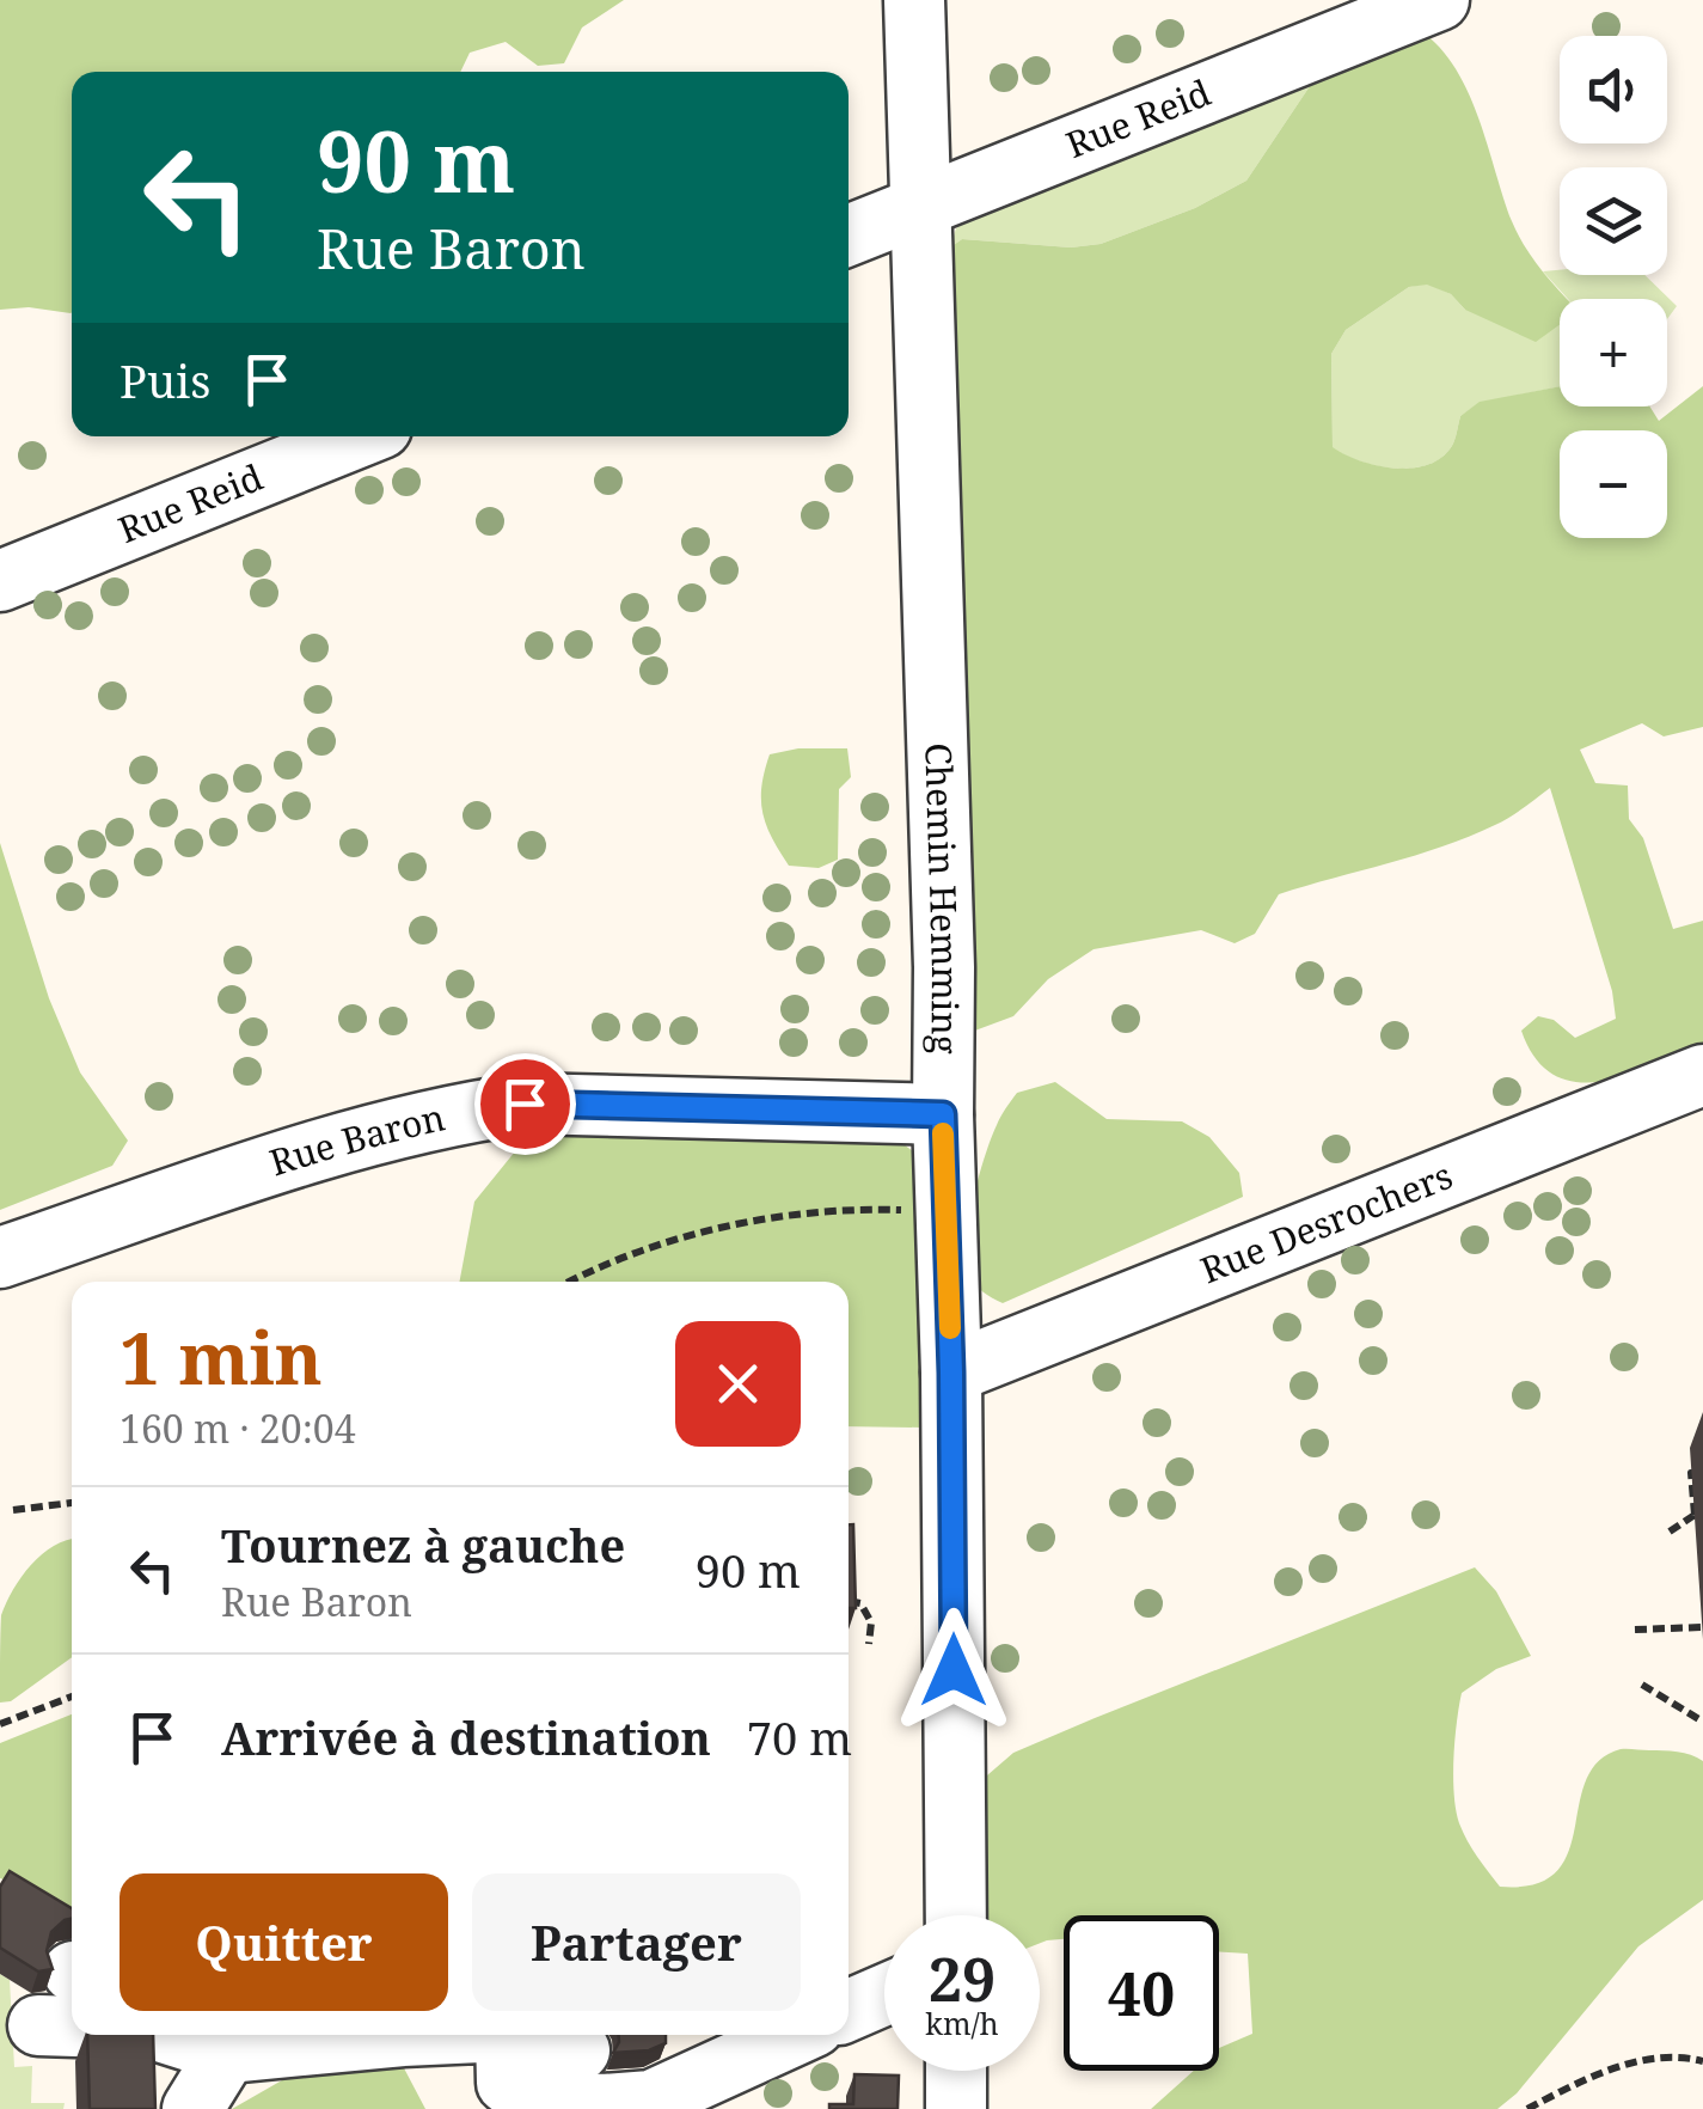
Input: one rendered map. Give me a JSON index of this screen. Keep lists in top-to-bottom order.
{
  "streets": {
    "street": [
      "Rue Reid",
      "Chemin Hemming",
      "Rue Baron",
      "Rue Desrochers"
    ]
  },
  "crossings": [
    ["Rue Reid", "Chemin Hemming"],
    ["Chemin Hemming", "Rue Baron"],
    ["Chemin Hemming", "Rue Desrochers"]
  ],
  "page": {
    "map_buttons": ["+", "−"],
    "turn": ["90 m", "Rue Baron"],
    "then": "Puis",
    "heading": ["1 min", "160 m · 20:04"],
    "list": [
      {
        "name": "Tournez à gauche",
        "note": "Rue Baron",
        "value": "90 m"
      },
      {
        "name": "Arrivée à destination",
        "value": "70 m"
      }
    ],
    "buttons": ["Quitter", "Partager"],
    "speed": "29 km/h",
    "limit": "40"
  }
}
